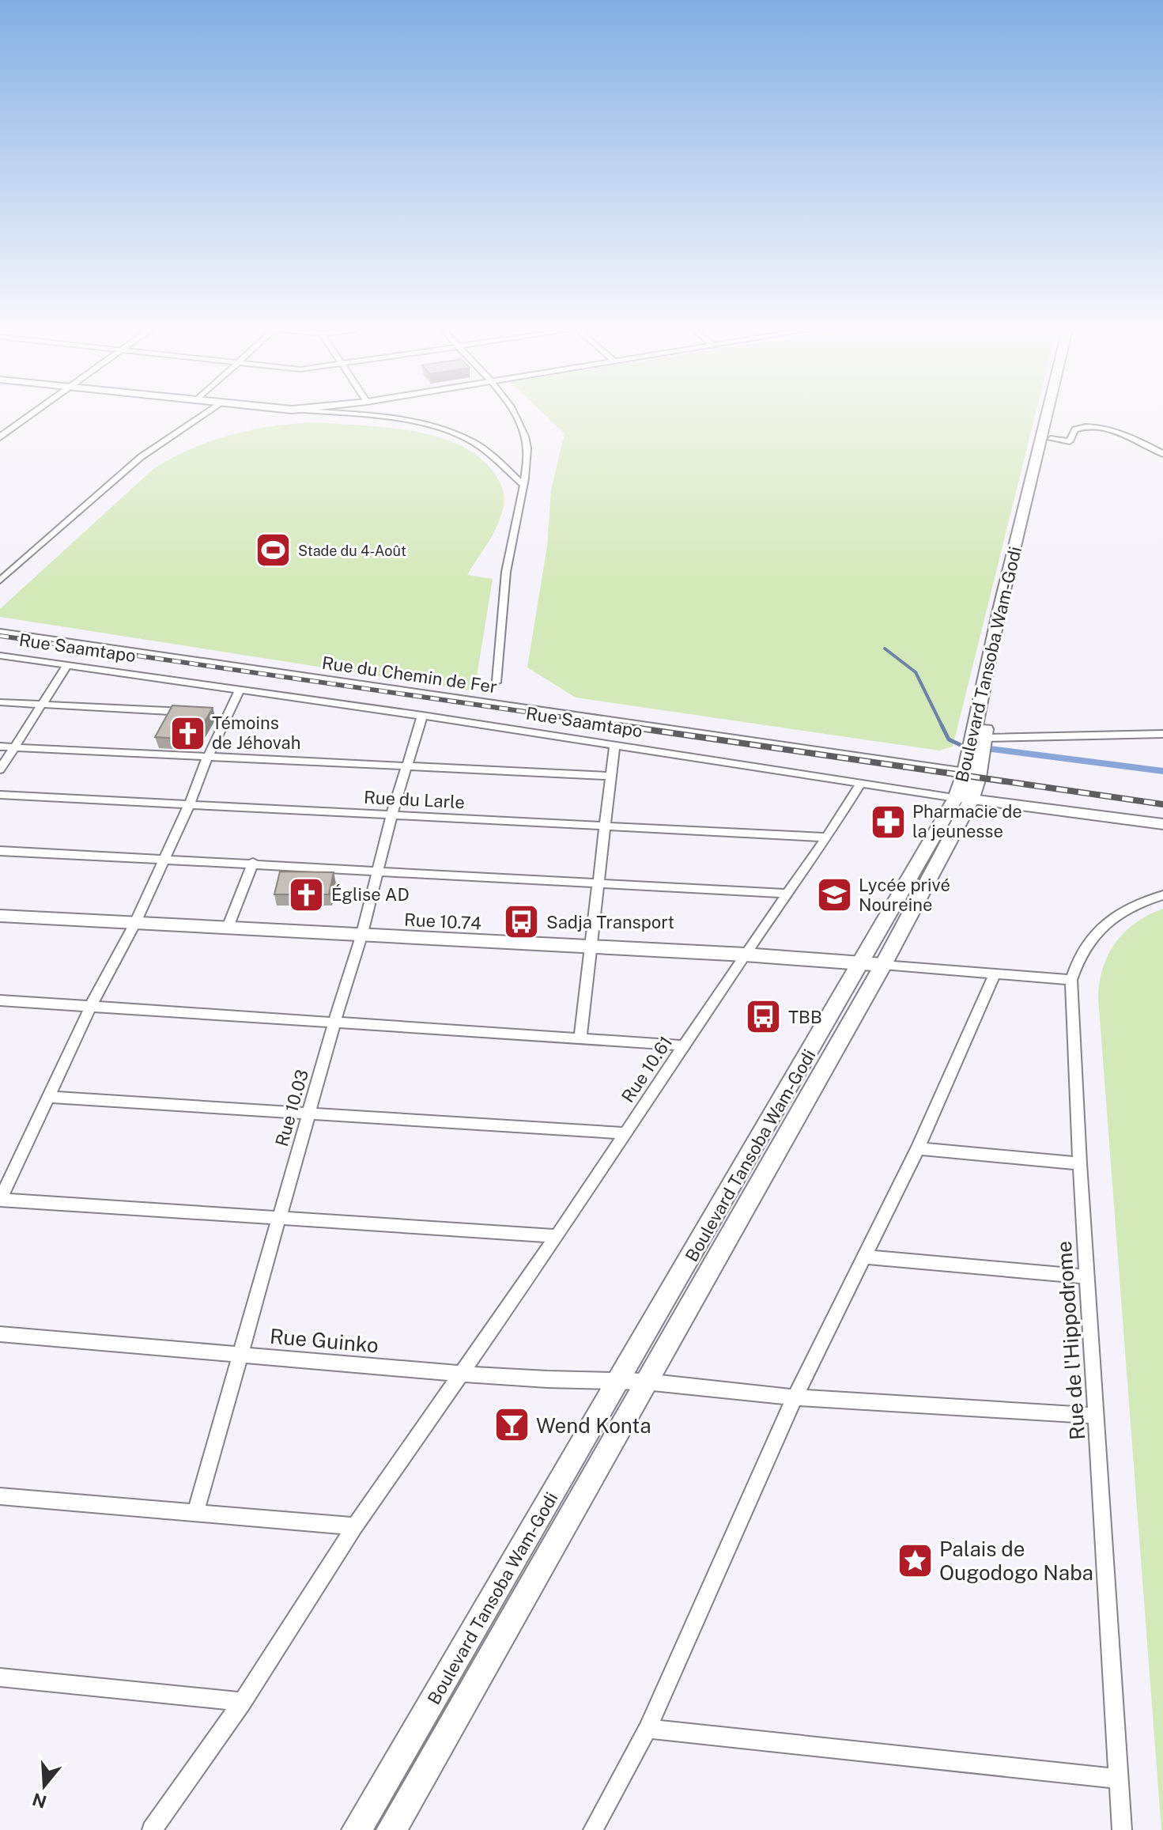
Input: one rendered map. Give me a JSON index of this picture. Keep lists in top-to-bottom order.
{
  "streets": {
    "main road": ["Rue Saamtapo", "Boulevard Tansoba Wam-Godi", "Rue 10.74"],
    "street": [
      "Rue du Chemin de Fer",
      "Rue du Larle",
      "Rue 10.61",
      "Rue 10.03",
      "Rue Guinko",
      "Rue de l'Hippodrome"
    ]
  },
  "crossings": [
    ["Rue Saamtapo", "Boulevard Tansoba Wam-Godi"],
    ["Rue Saamtapo", "Rue 10.61"],
    ["Rue Saamtapo", "Rue 10.03"],
    ["Boulevard Tansoba Wam-Godi", "Rue du Chemin de Fer"],
    ["Boulevard Tansoba Wam-Godi", "Rue 10.74"],
    ["Boulevard Tansoba Wam-Godi", "Rue Guinko"],
    ["Rue du Larle", "Rue 10.61"],
    ["Rue du Larle", "Rue 10.03"],
    ["Rue 10.74", "Rue 10.61"],
    ["Rue 10.74", "Rue 10.03"],
    ["Rue 10.61", "Rue Guinko"],
    ["Rue 10.03", "Rue Guinko"],
    ["Rue Guinko", "Rue de l'Hippodrome"]
  ],
  "places": {
    "sports": ["Stade du 4-Août"],
    "church": ["Témoins de Jéhovah", "Église AD"],
    "pharmacy": ["Pharmacie de la jeunesse"],
    "school or university": ["Lycée privé Noureine"],
    "bus stop": ["Sadja Transport", "TBB"],
    "bar": ["Wend Konta"],
    "place": ["Palais de Ougodogo Naba"]
  },
  "north": "bottom"
}
